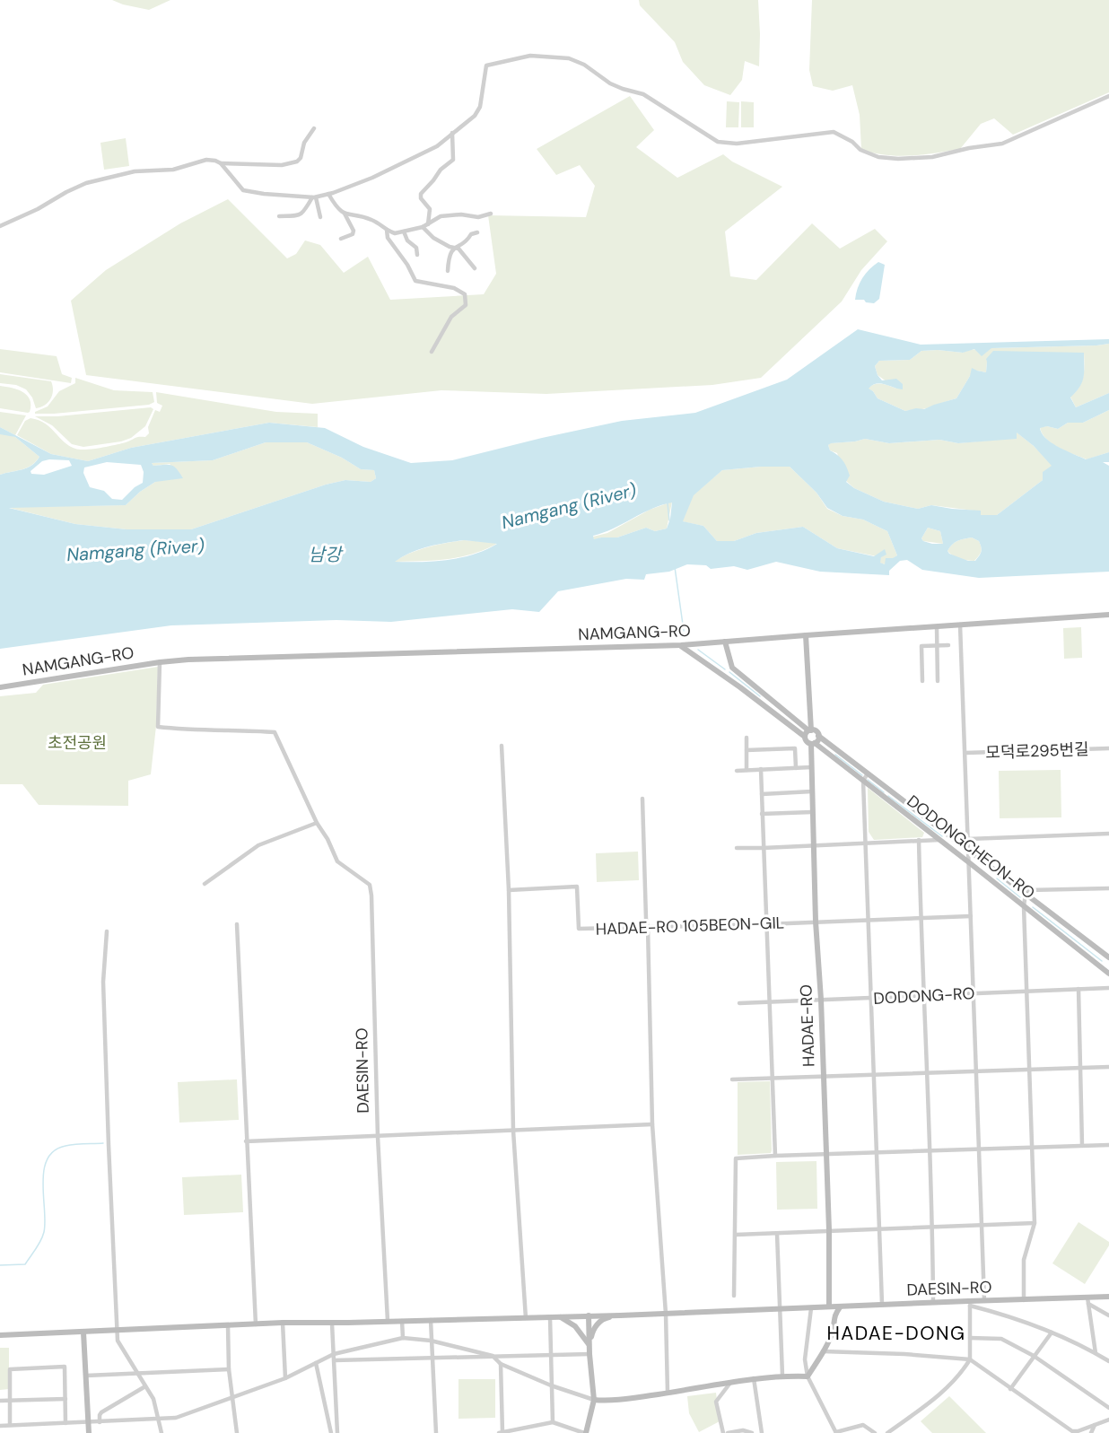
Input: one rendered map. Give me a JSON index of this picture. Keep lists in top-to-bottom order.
{
  "streets": {
    "street": [
      "NAMGANG-RO",
      "모덕로295번길",
      "DODONGCHEON-RO",
      "HADAE-RO 105BEON-GIL",
      "DODONG-RO",
      "HADAE-RO",
      "DAESIN-RO"
    ]
  },
  "crossings": [
    ["DODONGCHEON-RO", "HADAE-RO"],
    ["HADAE-RO 105BEON-GIL", "HADAE-RO"],
    ["DODONG-RO", "HADAE-RO"],
    ["HADAE-RO", "DAESIN-RO"]
  ],
  "districts": ["HADAE-DONG"],
  "water": ["Namgang (River)", "남강"],
  "parks": ["초전공원"]
}
